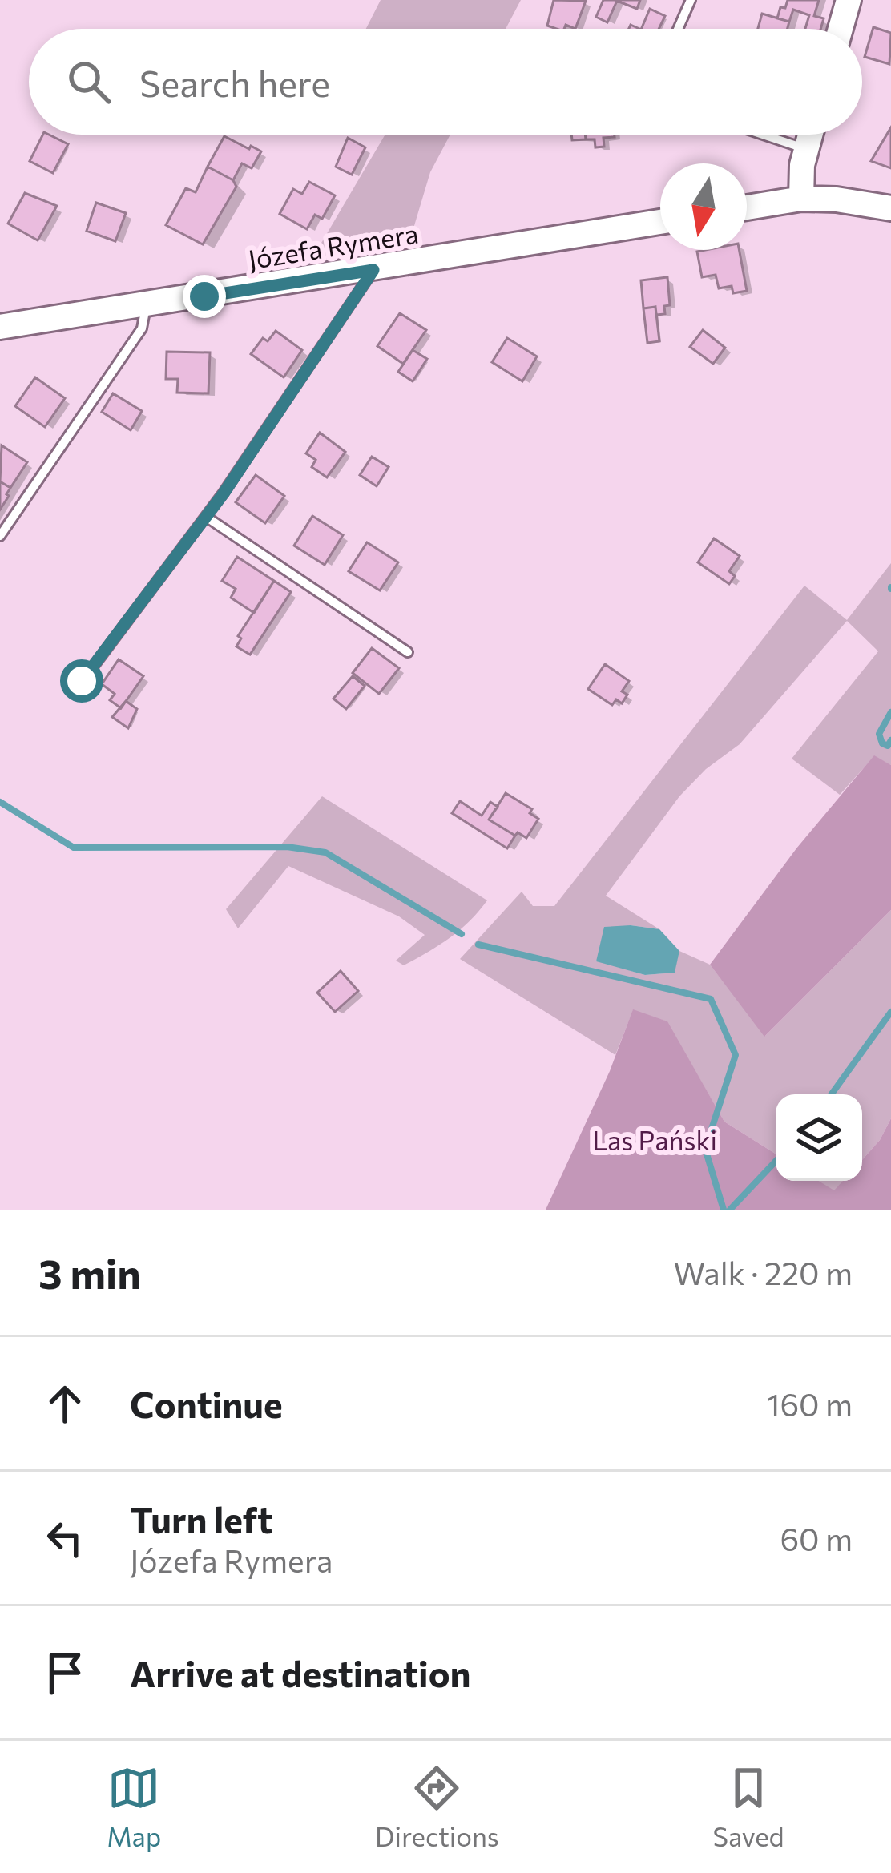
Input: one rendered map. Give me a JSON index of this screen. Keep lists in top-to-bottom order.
{
  "streets": {
    "street": ["Józefa Rymera"]
  },
  "parks": ["Las Pański"],
  "north": "bottom",
  "page": {
    "search": "Search here",
    "heading": ["3 min", "Walk · 220 m"],
    "list": [
      ["Continue", "160 m"],
      ["Turn left", "Józefa Rymera", "60 m"],
      "Arrive at destination"
    ],
    "nav": ["Map", "Directions", "Saved"]
  }
}
